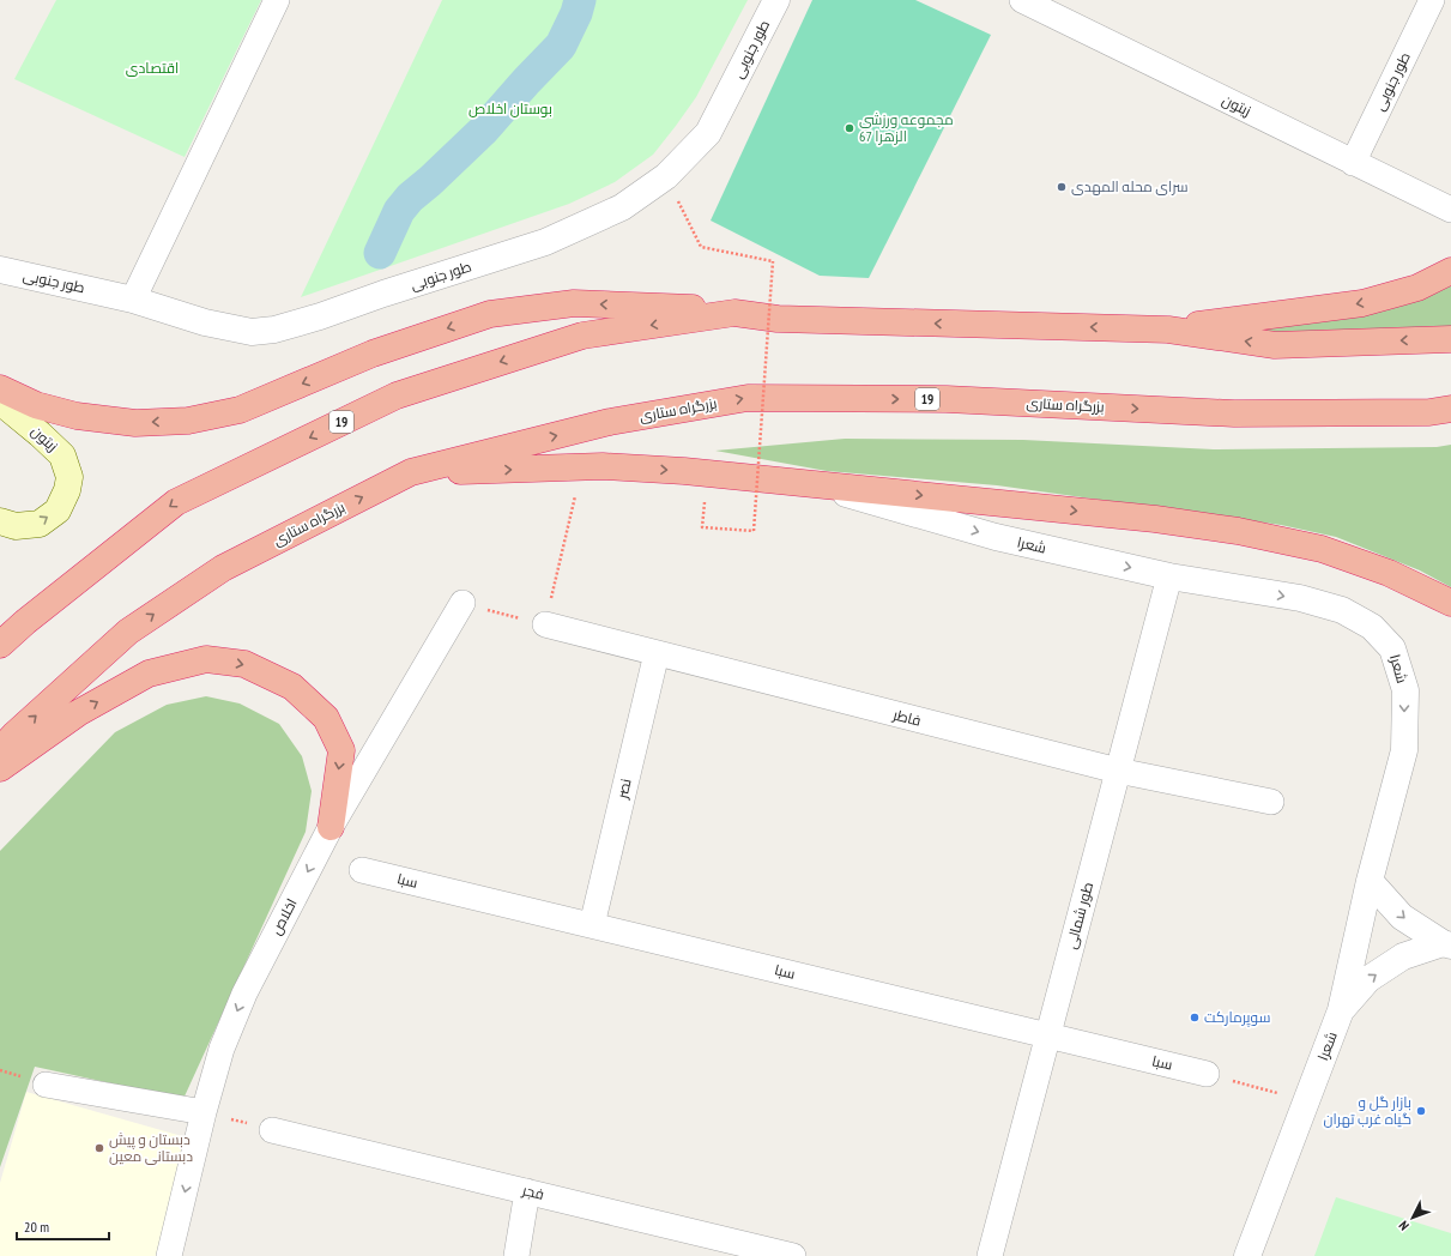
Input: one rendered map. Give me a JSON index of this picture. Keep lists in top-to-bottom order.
{
  "streets": {
    "highway": ["19", "بزرگراه ستاری"],
    "main road": ["زیتون"],
    "street": [
      "طور جنوبی",
      "شعرا",
      "فاطر",
      "نصر",
      "سبا",
      "طور شمالی",
      "اخلاص",
      "فجر"
    ]
  },
  "crossings": [
    ["طور جنوبی", "زیتون"],
    ["شعرا", "طور شمالی"],
    ["فاطر", "نصر"],
    ["فاطر", "طور شمالی"],
    ["نصر", "سبا"],
    ["سبا", "طور شمالی"]
  ],
  "one_way": ["شعرا", "اخلاص"],
  "parks": ["اقتصادی", "بوستان اخلاص"],
  "places": [
    "مجموعه ورزشي الزهرا 67",
    "سرای محله المهدی",
    "سوپرمارکت",
    "بازار گل و گیاه غرب تهران",
    "دبستان و پیش دبستانی معین"
  ],
  "scale_bar": "20 m",
  "north": "bottom left"
}
